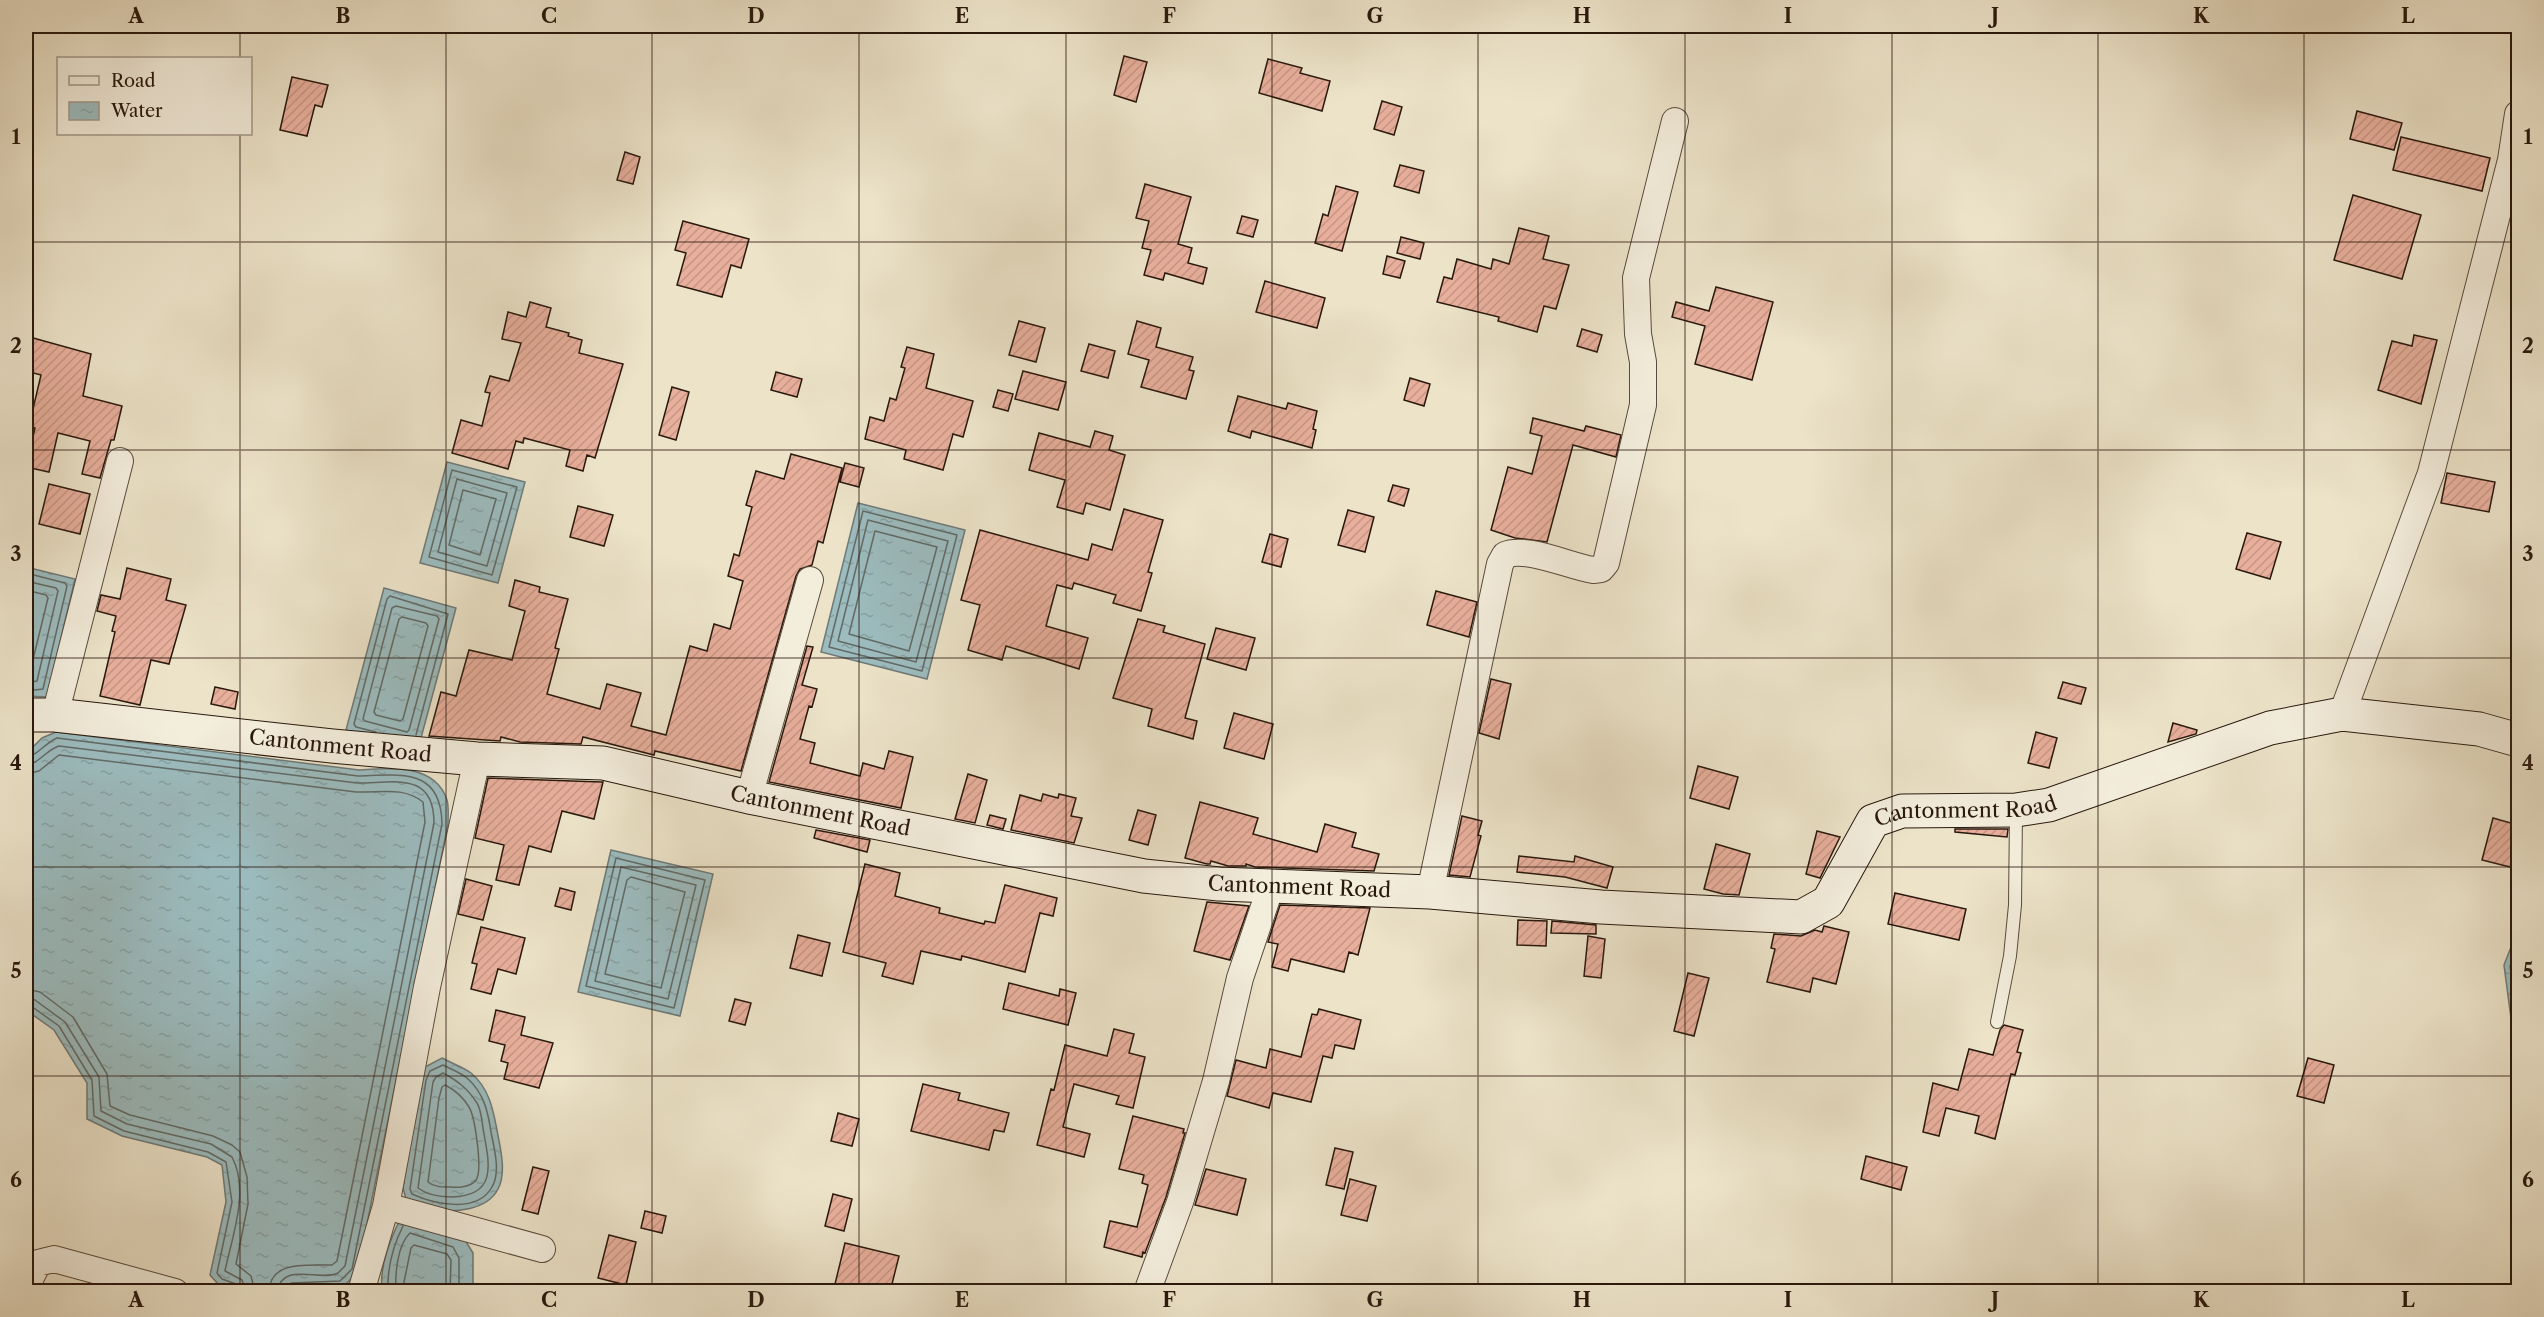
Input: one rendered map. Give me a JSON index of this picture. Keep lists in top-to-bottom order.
{
  "streets": {
    "main road": ["Cantonment Road"]
  },
  "legend": ["Road", "Water"],
  "grid": {
    "columns": [
      "A",
      "B",
      "C",
      "D",
      "E",
      "F",
      "G",
      "H",
      "I",
      "J",
      "K",
      "L"
    ],
    "rows": [
      "1",
      "2",
      "3",
      "4",
      "5",
      "6"
    ]
  }
}
